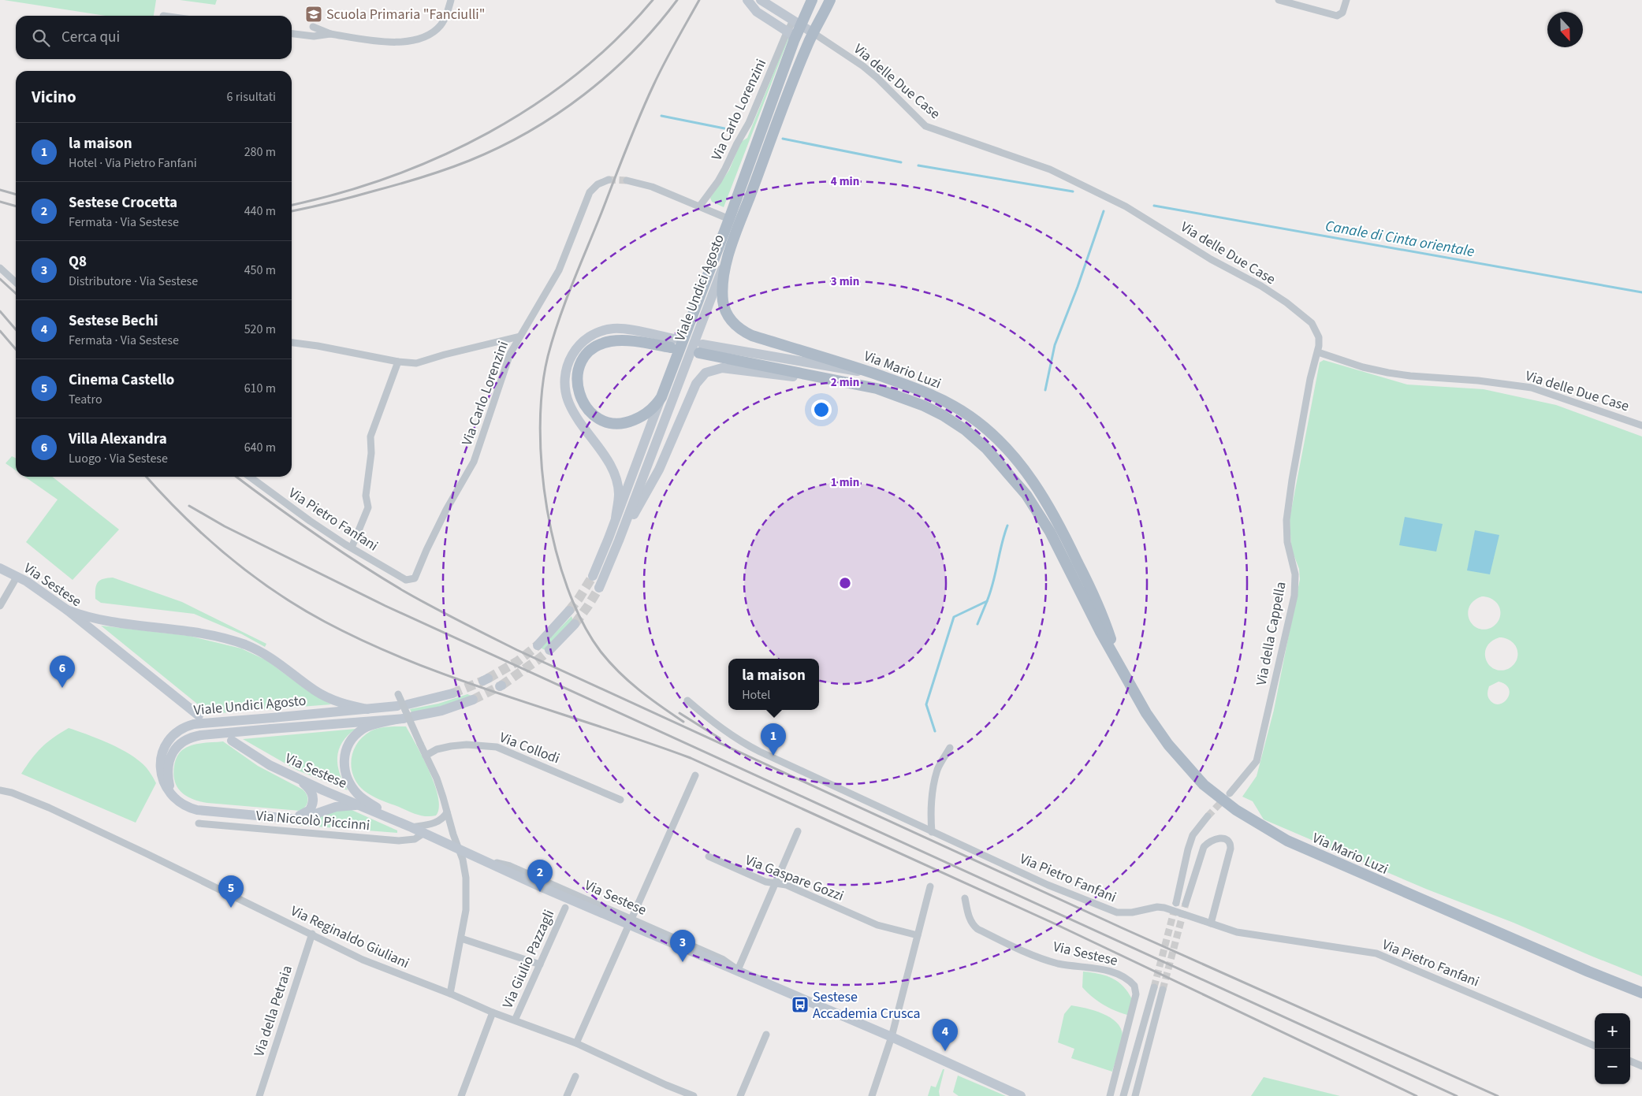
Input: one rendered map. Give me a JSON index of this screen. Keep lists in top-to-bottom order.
{
  "streets": {
    "main road": ["Viale Undici Agosto", "Via Mario Luzi", "Via Sestese"],
    "street": [
      "Via delle Due Case",
      "Via Carlo Lorenzini",
      "Via Pietro Fanfani",
      "Via della Cappella",
      "Via Collodi",
      "Via Niccolò Piccinni",
      "Via Gaspare Gozzi",
      "Via Reginaldo Giuliani",
      "Via Giulio Pazzagli",
      "Via della Petraia"
    ]
  },
  "crossings": [
    ["Via delle Due Case", "Viale Undici Agosto"],
    ["Via delle Due Case", "Via della Cappella"],
    ["Via Carlo Lorenzini", "Viale Undici Agosto"],
    ["Via Carlo Lorenzini", "Via Pietro Fanfani"],
    ["Viale Undici Agosto", "Via Mario Luzi"],
    ["Viale Undici Agosto", "Via Sestese"],
    ["Via Sestese", "Via Niccolò Piccinni"],
    ["Via Reginaldo Giuliani", "Via Giulio Pazzagli"],
    ["Via Reginaldo Giuliani", "Via della Petraia"]
  ],
  "water": ["Canale di Cinta orientale"],
  "places": {
    "school or university": ["Scuola Primaria \"Fanciulli\""],
    "bus stop": ["Sestese Accademia Crusca"]
  },
  "north": "bottom",
  "page": {
    "search": "Cerca qui",
    "heading": ["Vicino", "6 risultati"],
    "list": [
      {
        "mark": "1",
        "name": "la maison",
        "note": "Hotel · Via Pietro Fanfani",
        "value": "280 m"
      },
      {
        "mark": "2",
        "name": "Sestese Crocetta",
        "note": "Fermata · Via Sestese",
        "value": "440 m"
      },
      {
        "mark": "3",
        "name": "Q8",
        "note": "Distributore · Via Sestese",
        "value": "450 m"
      },
      {
        "mark": "4",
        "name": "Sestese Bechi",
        "note": "Fermata · Via Sestese",
        "value": "520 m"
      },
      {
        "mark": "5",
        "name": "Cinema Castello",
        "note": "Teatro",
        "value": "610 m"
      },
      {
        "mark": "6",
        "name": "Villa Alexandra",
        "note": "Luogo · Via Sestese",
        "value": "640 m"
      }
    ],
    "pins": [
      "6",
      "1",
      "2",
      "5",
      "3",
      "4"
    ],
    "popup": ["la maison", "Hotel"],
    "map_buttons": ["+", "−"]
  },
  "rings": [
    "4 min",
    "3 min",
    "2 min",
    "1 min"
  ]
}
